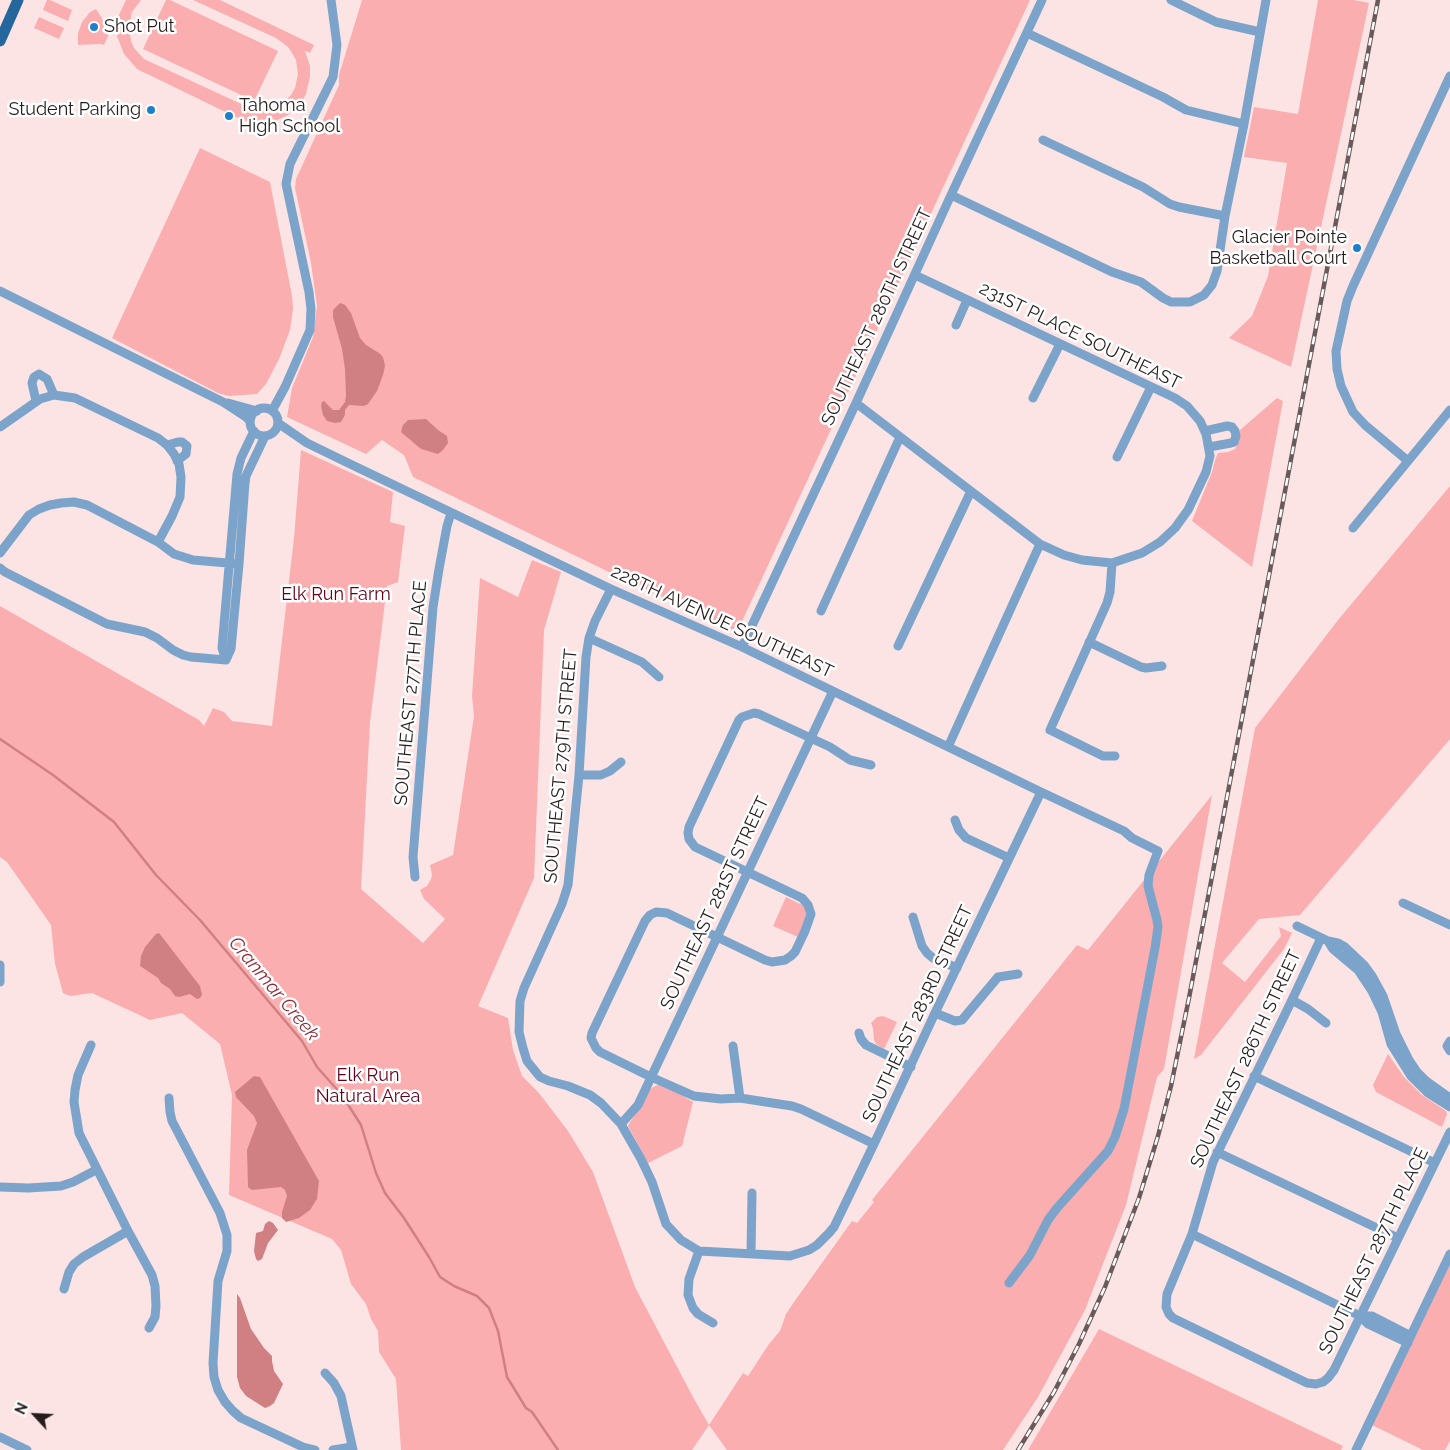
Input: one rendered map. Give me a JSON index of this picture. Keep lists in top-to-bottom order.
{
  "streets": {
    "street": [
      "SOUTHEAST 280TH STREET",
      "231ST PLACE SOUTHEAST",
      "228TH AVENUE SOUTHEAST",
      "SOUTHEAST 277TH PLACE",
      "SOUTHEAST 279TH STREET",
      "SOUTHEAST 281ST STREET",
      "SOUTHEAST 283RD STREET",
      "SOUTHEAST 286TH STREET",
      "SOUTHEAST 287TH PLACE"
    ]
  },
  "crossings": [
    ["SOUTHEAST 280TH STREET", "231ST PLACE SOUTHEAST"],
    ["SOUTHEAST 280TH STREET", "228TH AVENUE SOUTHEAST"],
    ["228TH AVENUE SOUTHEAST", "SOUTHEAST 277TH PLACE"],
    ["228TH AVENUE SOUTHEAST", "SOUTHEAST 279TH STREET"],
    ["228TH AVENUE SOUTHEAST", "SOUTHEAST 281ST STREET"],
    ["228TH AVENUE SOUTHEAST", "SOUTHEAST 283RD STREET"],
    ["SOUTHEAST 279TH STREET", "SOUTHEAST 281ST STREET"],
    ["SOUTHEAST 286TH STREET", "SOUTHEAST 287TH PLACE"]
  ],
  "water": ["Cranmar Creek"],
  "parks": ["Elk Run Farm", "Elk Run Natural Area"],
  "places": [
    "Shot Put",
    "Student Parking",
    "Tahoma High School",
    "Glacier Pointe Basketball Court"
  ],
  "north": "top left"
}
